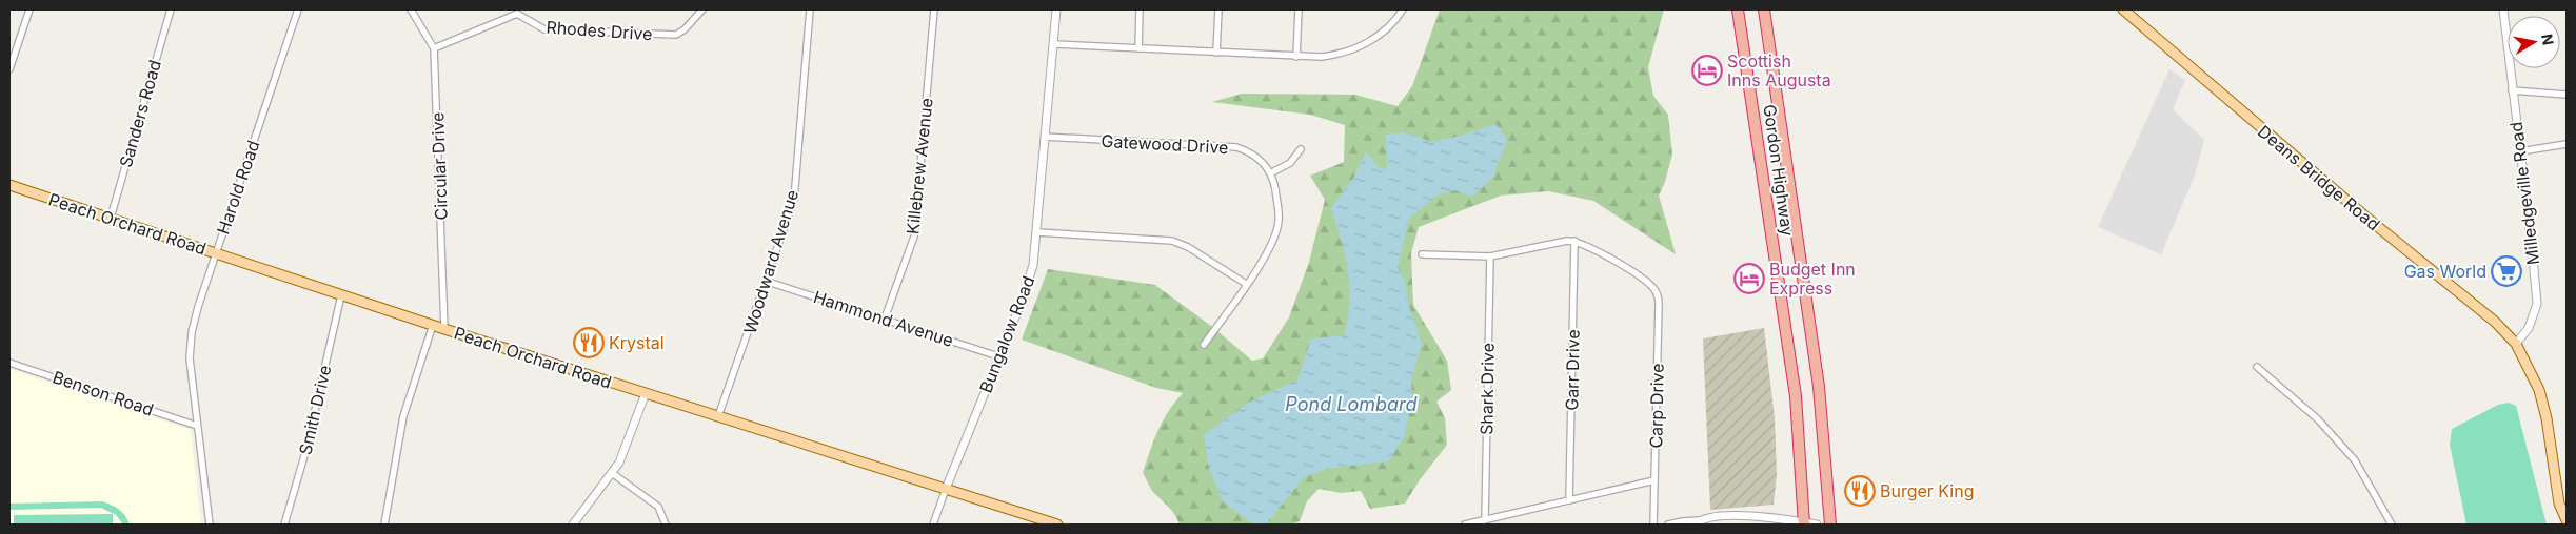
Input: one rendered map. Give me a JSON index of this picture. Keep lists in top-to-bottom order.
{
  "streets": {
    "highway": ["Gordon Highway"],
    "main road": ["Deans Bridge Road", "Peach Orchard Road"],
    "street": [
      "Rhodes Drive",
      "Sanders Road",
      "Gatewood Drive",
      "Circular Drive",
      "Killebrew Avenue",
      "Harold Road",
      "Milledgeville Road",
      "Woodward Avenue",
      "Hammond Avenue",
      "Bungalow Road",
      "Garr Drive",
      "Shark Drive",
      "Benson Road",
      "Carp Drive",
      "Smith Drive"
    ]
  },
  "crossings": [
    ["Rhodes Drive", "Circular Drive"],
    ["Sanders Road", "Peach Orchard Road"],
    ["Gatewood Drive", "Bungalow Road"],
    ["Circular Drive", "Peach Orchard Road"],
    ["Killebrew Avenue", "Hammond Avenue"],
    ["Deans Bridge Road", "Milledgeville Road"],
    ["Harold Road", "Peach Orchard Road"],
    ["Harold Road", "Benson Road"],
    ["Peach Orchard Road", "Woodward Avenue"],
    ["Peach Orchard Road", "Bungalow Road"],
    ["Peach Orchard Road", "Smith Drive"],
    ["Woodward Avenue", "Hammond Avenue"],
    ["Hammond Avenue", "Bungalow Road"],
    ["Garr Drive", "Carp Drive"]
  ],
  "water": ["Pond Lombard"],
  "places": {
    "hotel": ["Scottish Inns Augusta", "Budget Inn Express"],
    "supermarket": ["Gas World"],
    "restaurant": ["Krystal", "Burger King"]
  },
  "north": "right"
}
